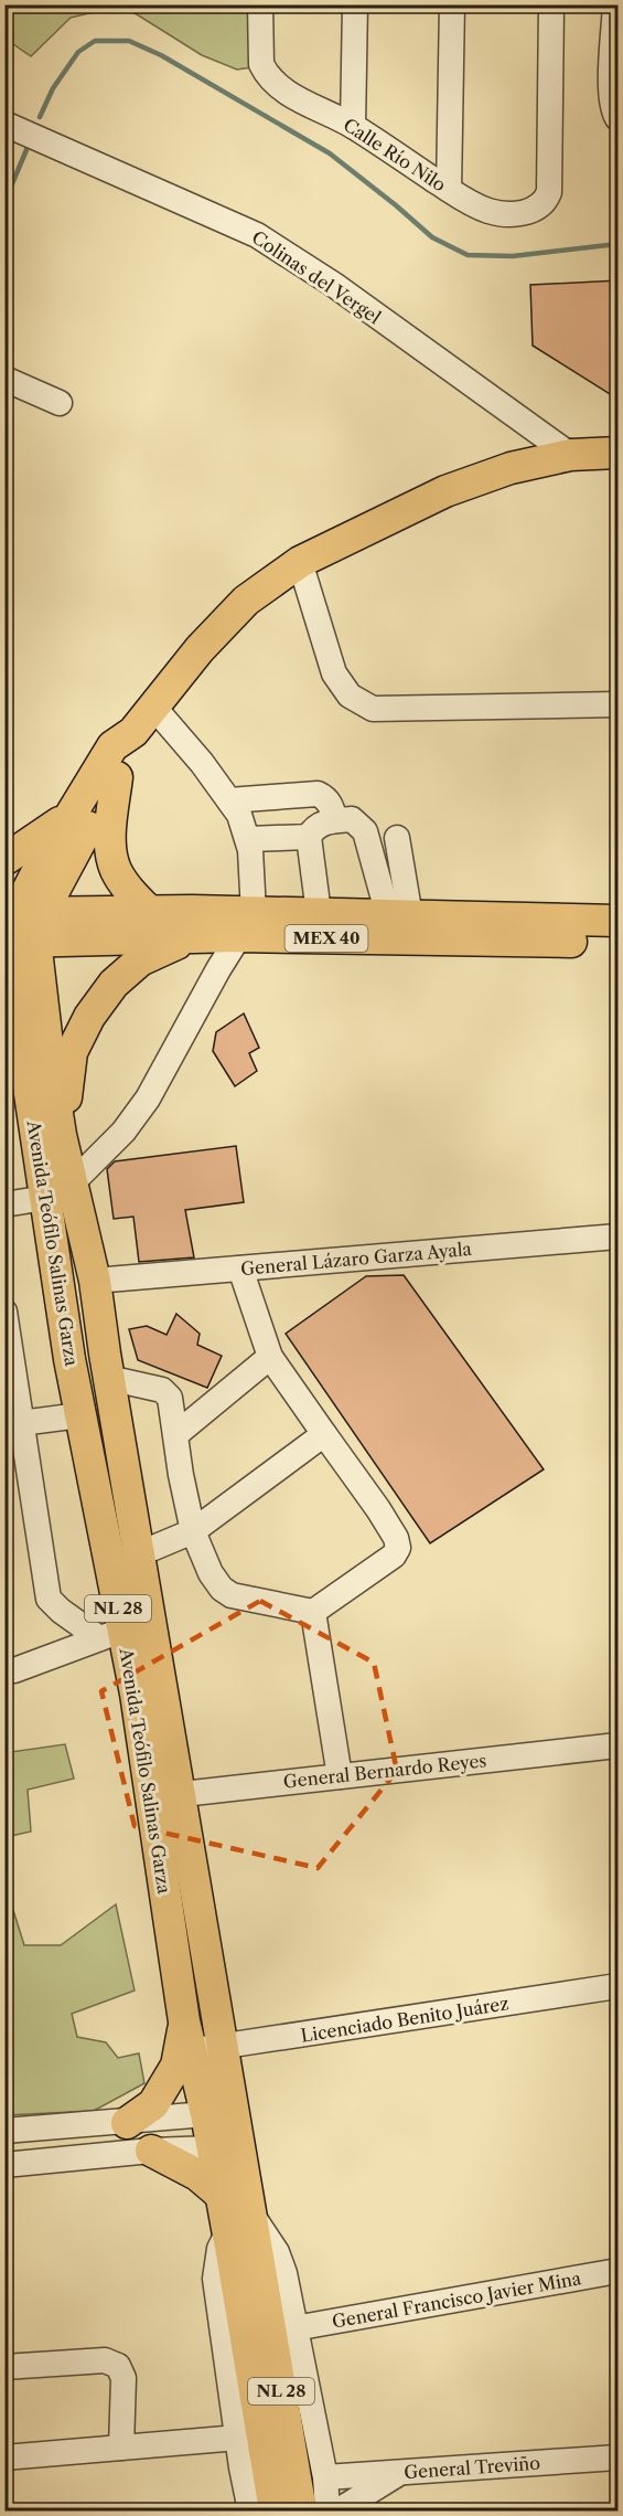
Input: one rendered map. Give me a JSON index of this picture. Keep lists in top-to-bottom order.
{
  "streets": {
    "main road": ["MEX 40", "Avenida Teófilo Salinas Garza", "NL 28"],
    "street": [
      "Calle Río Nilo",
      "Colinas del Vergel",
      "General Lázaro Garza Ayala",
      "General Bernardo Reyes",
      "Licenciado Benito Juárez",
      "General Francisco Javier Mina",
      "General Treviño"
    ]
  },
  "crossings": [
    ["MEX 40", "Avenida Teófilo Salinas Garza"],
    ["Avenida Teófilo Salinas Garza", "General Lázaro Garza Ayala"],
    ["Avenida Teófilo Salinas Garza", "General Bernardo Reyes"],
    ["Avenida Teófilo Salinas Garza", "Licenciado Benito Juárez"]
  ]
}
